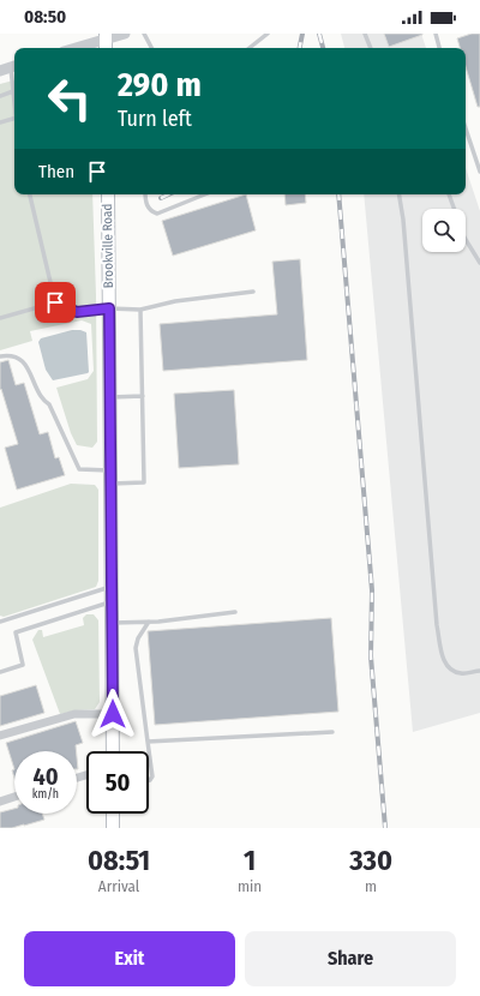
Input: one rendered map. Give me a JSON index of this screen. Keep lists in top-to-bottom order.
{
  "streets": {
    "main road": ["Brookville Road"]
  },
  "page": {
    "status": "08:50",
    "turn": ["290 m", "Turn left"],
    "then": "Then",
    "speed": "40 km/h",
    "limit": "50",
    "eta": [
      "08:51",
      "Arrival",
      "1",
      "min",
      "330",
      "m"
    ],
    "buttons": ["Exit", "Share"]
  }
}
